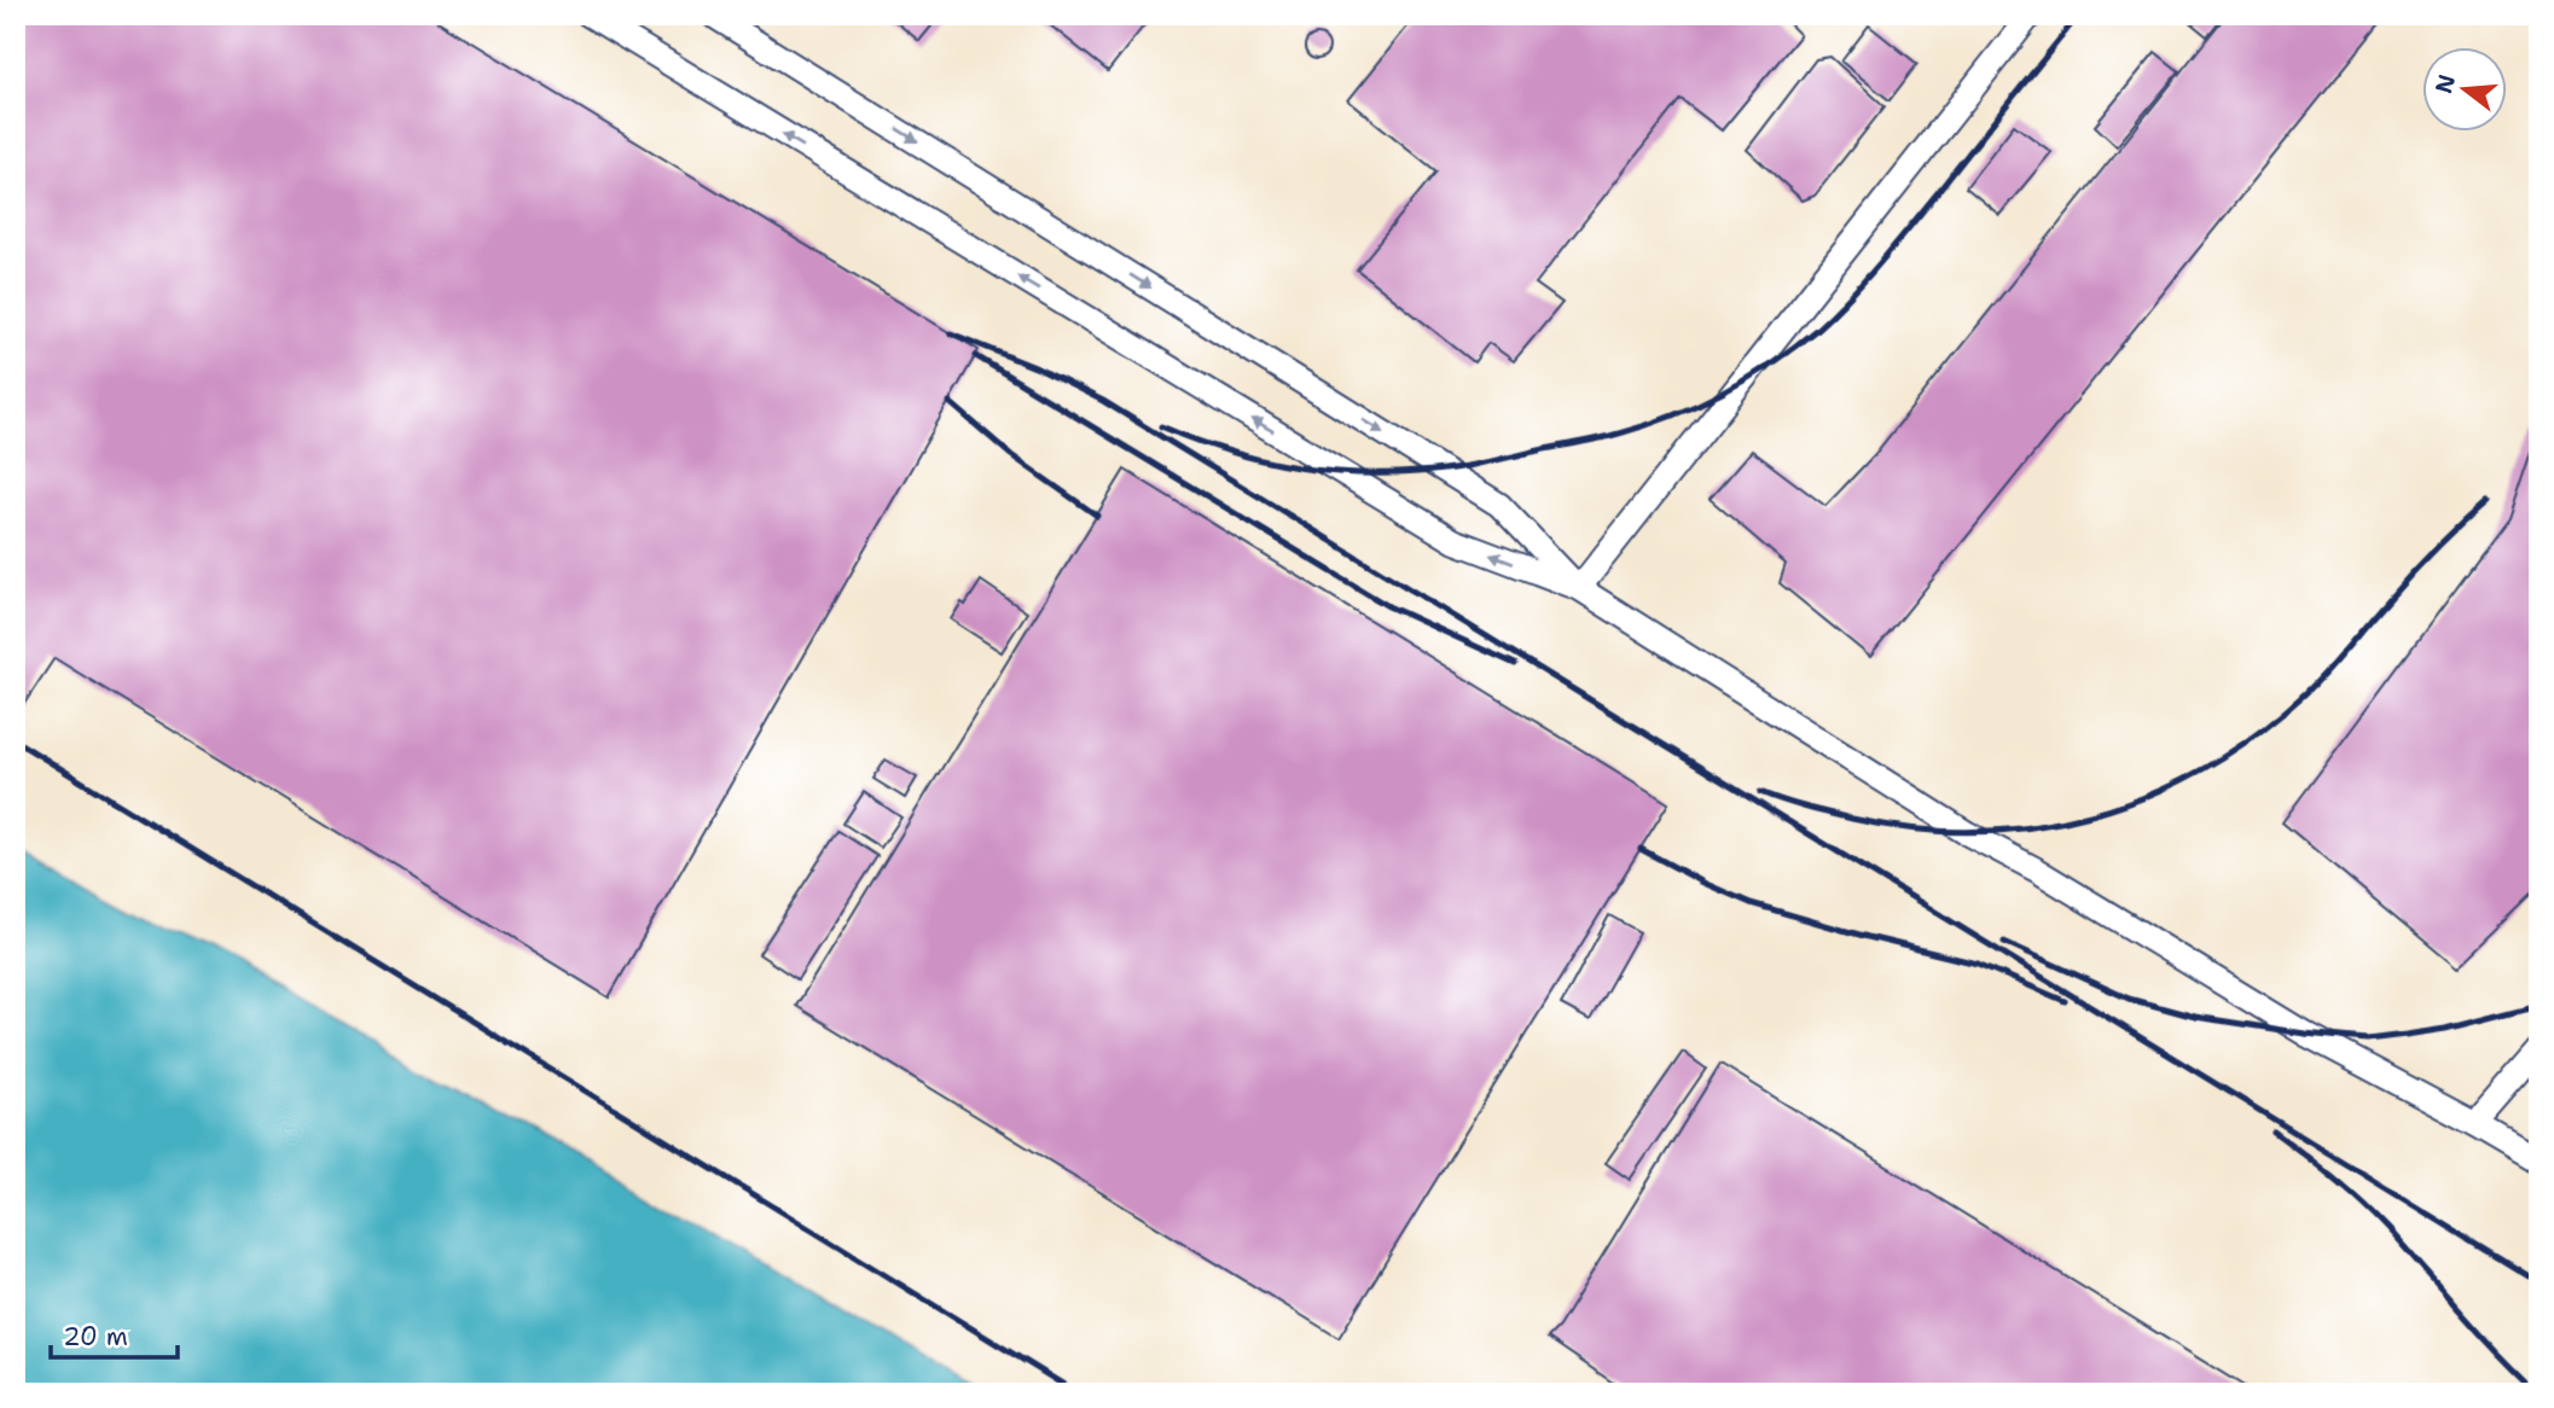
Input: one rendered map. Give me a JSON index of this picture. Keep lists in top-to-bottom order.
{
  "scale_bar": "20 m",
  "north": "left"
}
